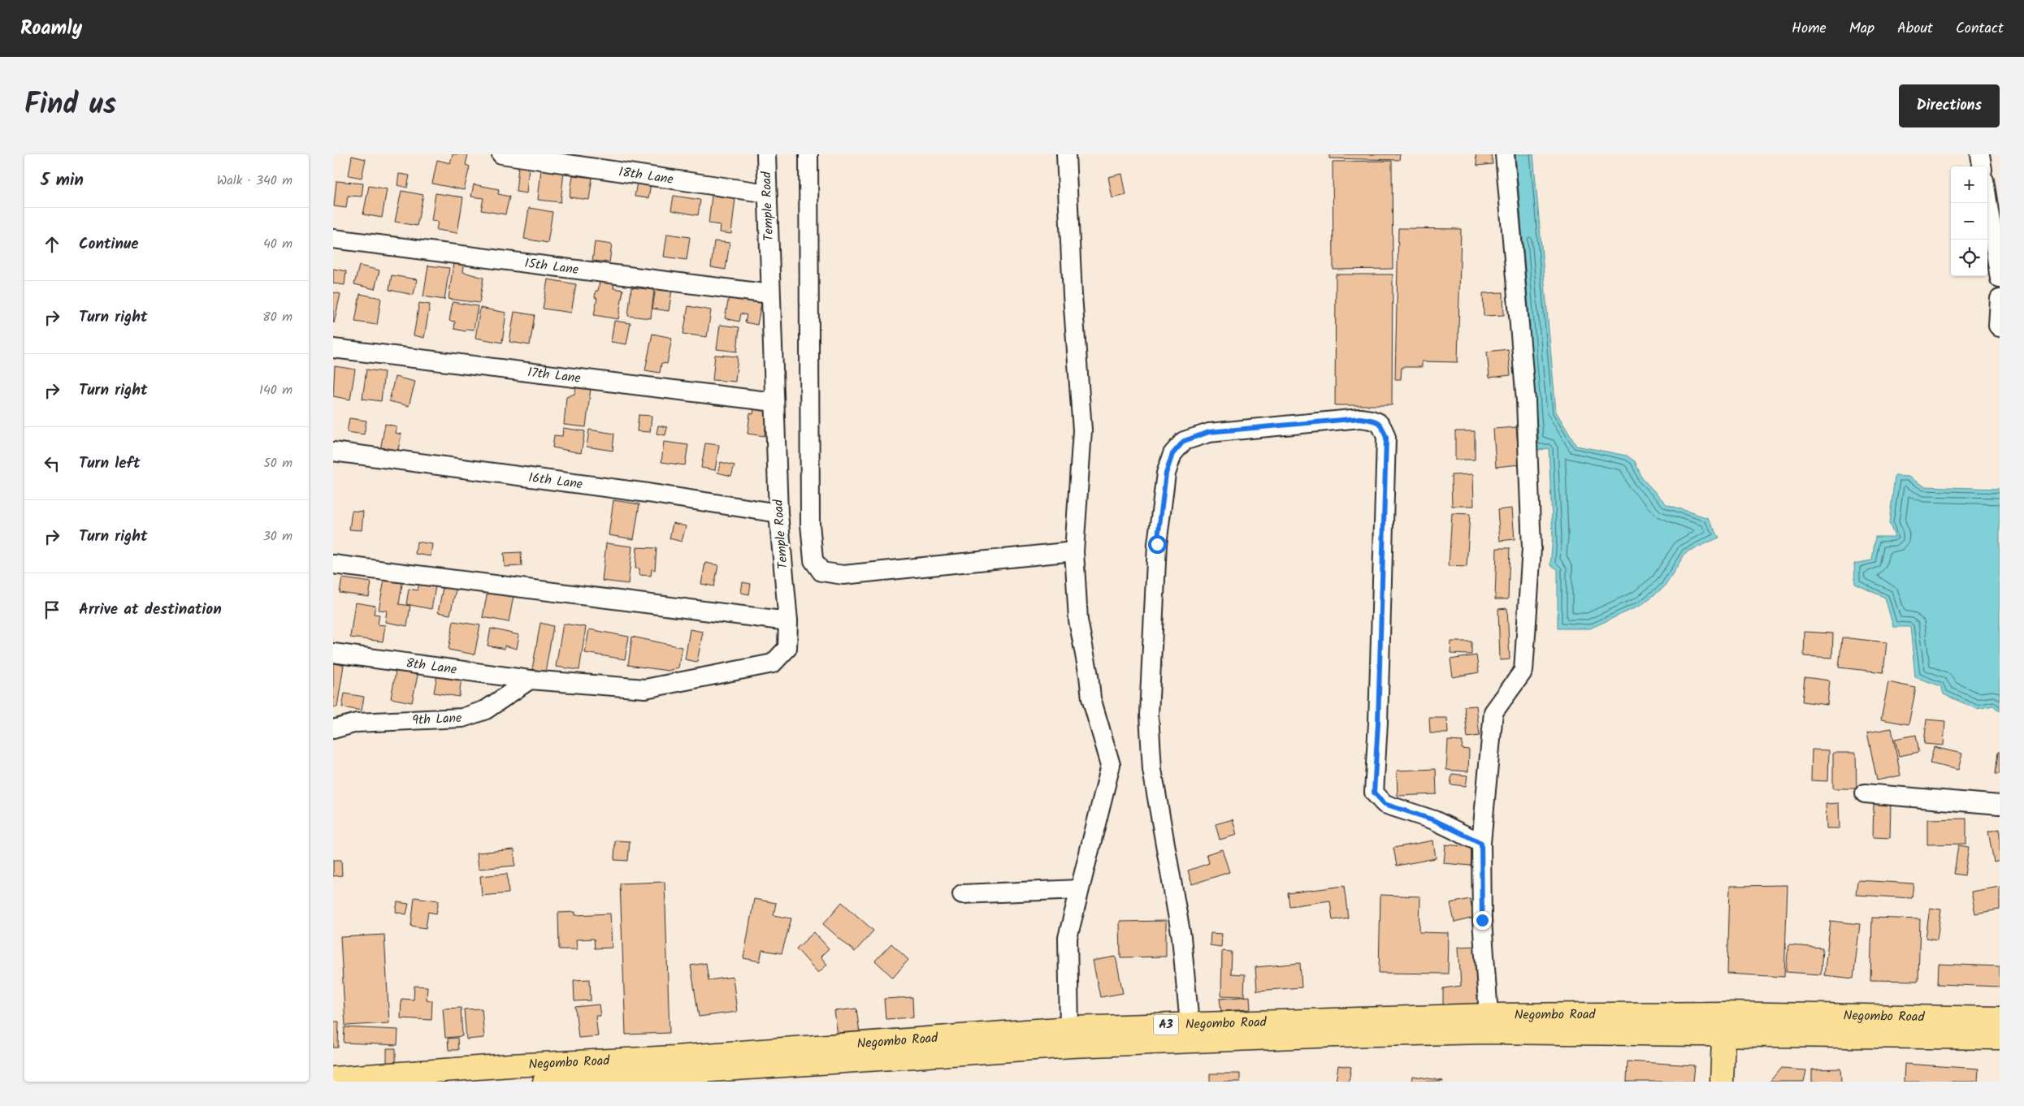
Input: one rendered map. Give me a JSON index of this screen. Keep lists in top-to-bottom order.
{
  "streets": {
    "main road": ["Negombo Road", "A3"],
    "street": [
      "18th Lane",
      "Temple Road",
      "15th Lane",
      "17th Lane",
      "16th Lane",
      "8th Lane",
      "9th Lane"
    ]
  },
  "crossings": [
    ["18th Lane", "Temple Road"],
    ["Temple Road", "15th Lane"],
    ["Temple Road", "17th Lane"],
    ["Temple Road", "16th Lane"],
    ["Temple Road", "8th Lane"],
    ["Temple Road", "9th Lane"],
    ["8th Lane", "9th Lane"]
  ],
  "page": {
    "header": "Roamly",
    "nav": [
      "Home",
      "Map",
      "About",
      "Contact"
    ],
    "title": "Find us",
    "buttons": "Directions",
    "heading": ["5 min", "Walk · 340 m"],
    "map_buttons": ["+", "−"],
    "list": [
      ["Continue", "40 m"],
      ["Turn right", "80 m"],
      ["Turn right", "140 m"],
      ["Turn left", "50 m"],
      ["Turn right", "30 m"],
      "Arrive at destination"
    ]
  }
}
